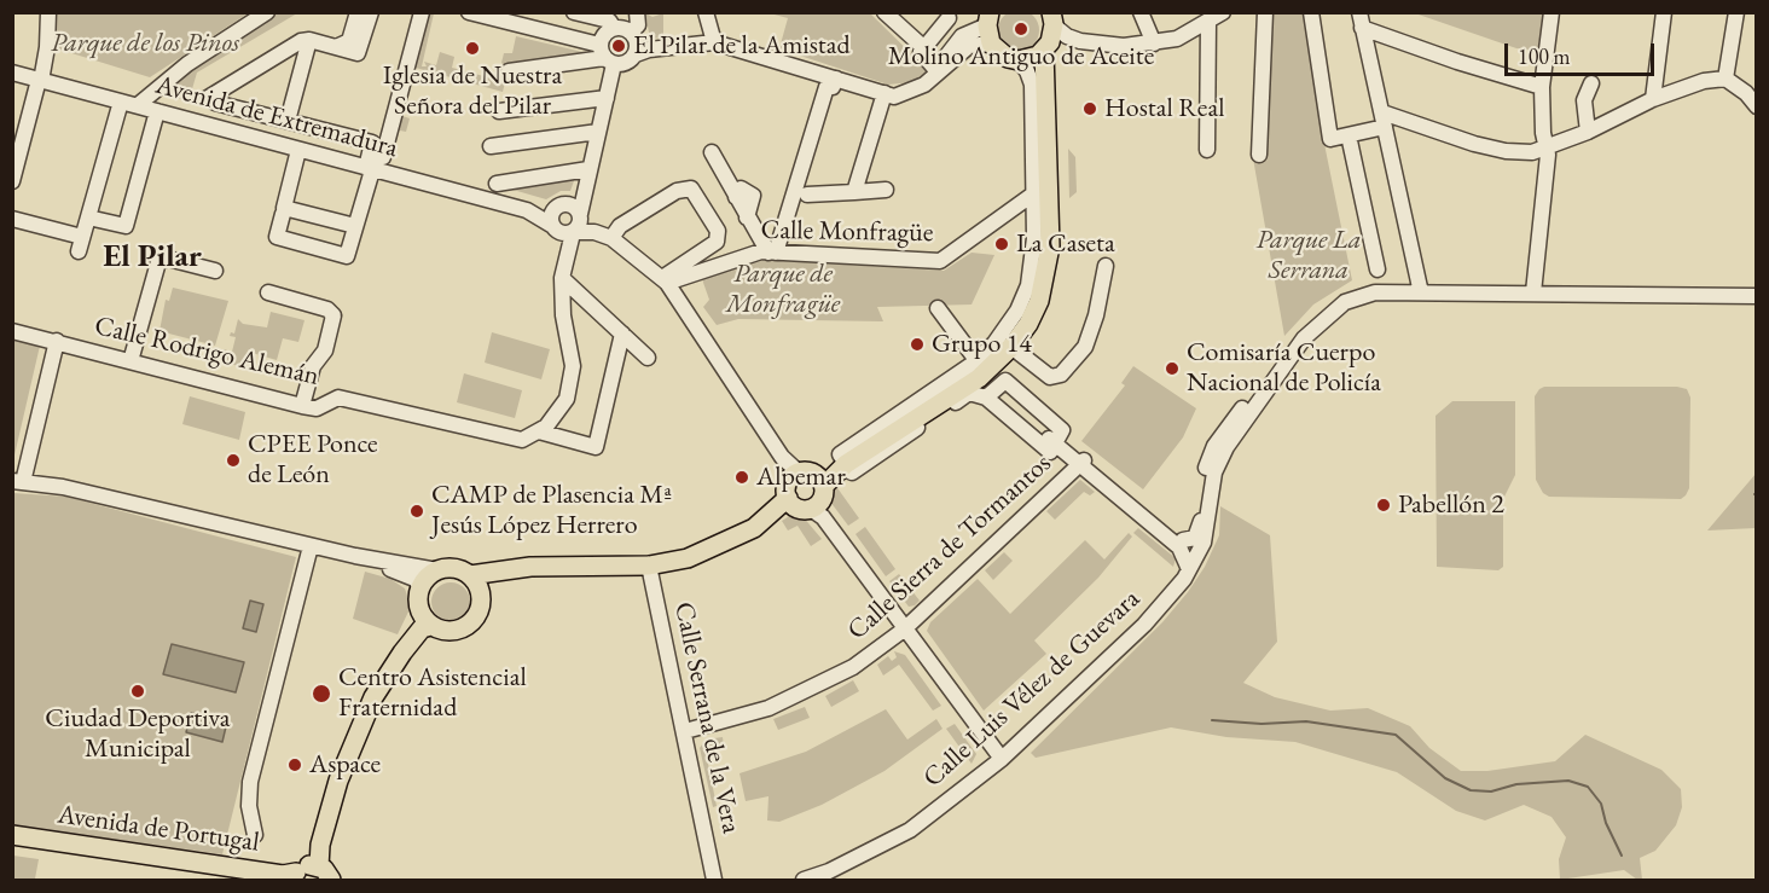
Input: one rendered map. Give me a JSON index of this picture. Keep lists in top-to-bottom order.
{
  "streets": {
    "main road": ["Avenida de Portugal"],
    "street": [
      "Avenida de Extremadura",
      "Calle Monfragüe",
      "Calle Rodrigo Alemán",
      "Calle Sierra de Tormantos",
      "Calle Luis Vélez de Guevara",
      "Calle Serrana de la Vera"
    ]
  },
  "crossings": [
    ["Avenida de Extremadura", "Calle Monfragüe"],
    ["Calle Sierra de Tormantos", "Calle Serrana de la Vera"]
  ],
  "districts": ["El Pilar"],
  "parks": ["Parque de los Pinos", "Parque La Serrana", "Parque de Monfragüe"],
  "places": [
    "Molino Antiguo de Aceite",
    "El Pilar de la Amistad",
    "Iglesia de Nuestra Señora del Pilar",
    "Hostal Real",
    "La Caseta",
    "Grupo 14",
    "Comisaría Cuerpo Nacional de Policía",
    "CPEE Ponce de León",
    "Alpemar",
    "Pabellón 2",
    "CAMP de Plasencia Mª Jesús López Herrero",
    "Ciudad Deportiva Municipal",
    "Centro Asistencial Fraternidad",
    "Aspace"
  ],
  "scale_bar": "100 m"
}
